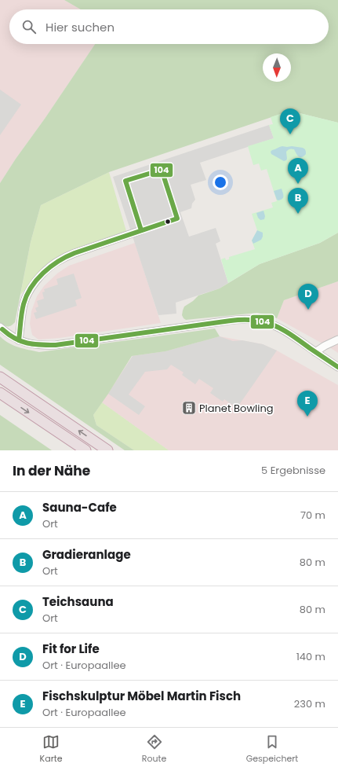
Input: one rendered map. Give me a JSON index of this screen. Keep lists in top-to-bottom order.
{
  "places": {
    "building": ["Planet Bowling"]
  },
  "lines": ["transit line 104"],
  "north": "bottom",
  "page": {
    "search": "Hier suchen",
    "pins": [
      "C",
      "A",
      "B",
      "D",
      "E"
    ],
    "heading": ["In der Nähe", "5 Ergebnisse"],
    "list": [
      {
        "mark": "A",
        "name": "Sauna-Cafe",
        "note": "Ort",
        "value": "70 m"
      },
      {
        "mark": "B",
        "name": "Gradieranlage",
        "note": "Ort",
        "value": "80 m"
      },
      {
        "mark": "C",
        "name": "Teichsauna",
        "note": "Ort",
        "value": "80 m"
      },
      {
        "mark": "D",
        "name": "Fit for Life",
        "note": "Ort · Europaallee",
        "value": "140 m"
      },
      {
        "mark": "E",
        "name": "Fischskulptur Möbel Martin Fisch",
        "note": "Ort · Europaallee",
        "value": "230 m"
      }
    ],
    "nav": ["Karte", "Route", "Gespeichert"]
  }
}
